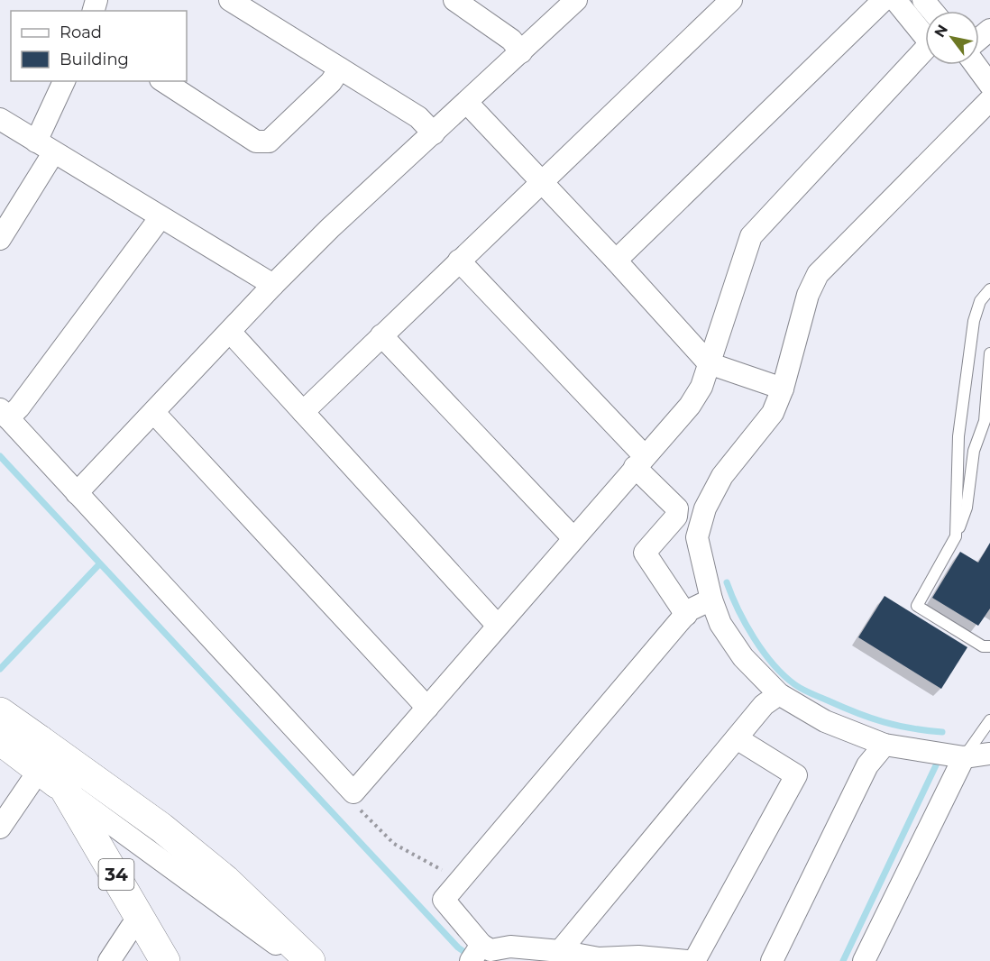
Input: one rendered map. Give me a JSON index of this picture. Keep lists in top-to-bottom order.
{
  "streets": {
    "street": ["34"]
  },
  "legend": ["Road", "Building"],
  "north": "top left"
}
